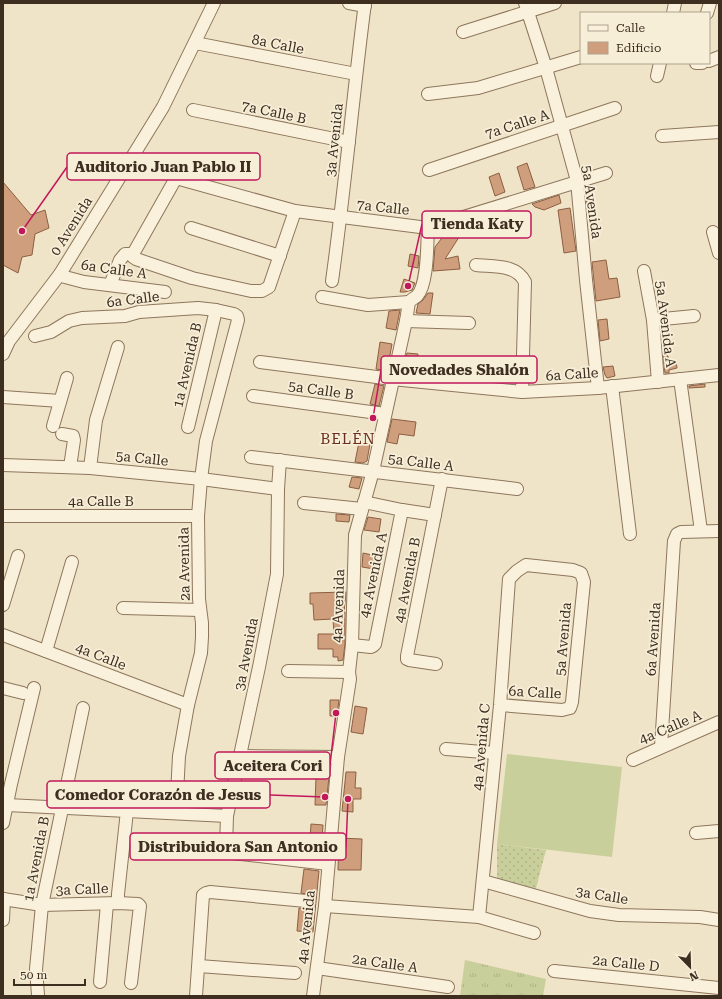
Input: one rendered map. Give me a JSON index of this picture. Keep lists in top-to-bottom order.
{
  "streets": {
    "street": [
      "8a Calle",
      "7a Calle B",
      "7a Calle A",
      "3a Avenida",
      "5a Avenida",
      "7a Calle",
      "0 Avenida",
      "6a Calle A",
      "6a Calle",
      "5a Avenida A",
      "1a Avenida B",
      "5a Calle B",
      "5a Calle",
      "5a Calle A",
      "4a Calle B",
      "2a Avenida",
      "4a Avenida A",
      "4a Avenida B",
      "4a Avenida",
      "6a Avenida",
      "4a Calle",
      "4a Calle A",
      "4a Avenida C",
      "3a Calle",
      "2a Calle A",
      "2a Calle D"
    ]
  },
  "crossings": [
    ["8a Calle", "3a Avenida"],
    ["8a Calle", "0 Avenida"],
    ["7a Calle B", "3a Avenida"],
    ["7a Calle A", "5a Avenida"],
    ["3a Avenida", "7a Calle"],
    ["3a Avenida", "5a Calle"],
    ["3a Avenida", "5a Calle A"],
    ["3a Avenida", "4a Avenida"],
    ["5a Avenida", "7a Calle"],
    ["5a Avenida", "6a Calle"],
    ["5a Avenida", "4a Avenida C"],
    ["0 Avenida", "6a Calle A"],
    ["6a Calle", "5a Avenida A"],
    ["6a Calle", "1a Avenida B"],
    ["6a Calle", "2a Avenida"],
    ["6a Calle", "4a Avenida"],
    ["6a Calle", "4a Avenida C"],
    ["1a Avenida B", "3a Calle"],
    ["5a Calle B", "4a Avenida"],
    ["5a Calle", "2a Avenida"],
    ["5a Calle A", "4a Avenida B"],
    ["5a Calle A", "4a Avenida"],
    ["4a Calle B", "2a Avenida"],
    ["2a Avenida", "4a Calle"],
    ["4a Avenida A", "4a Avenida"],
    ["4a Avenida", "2a Calle A"],
    ["6a Avenida", "4a Calle A"],
    ["4a Avenida C", "3a Calle"]
  ],
  "districts": ["BELÉN"],
  "places": [
    "Auditorio Juan Pablo II",
    "Tienda Katy",
    "Novedades Shalón",
    "Aceitera Cori",
    "Comedor Corazón de Jesus",
    "Distribuidora San Antonio"
  ],
  "legend": ["Calle", "Edificio"],
  "scale_bar": "50 m",
  "north": "bottom right"
}
